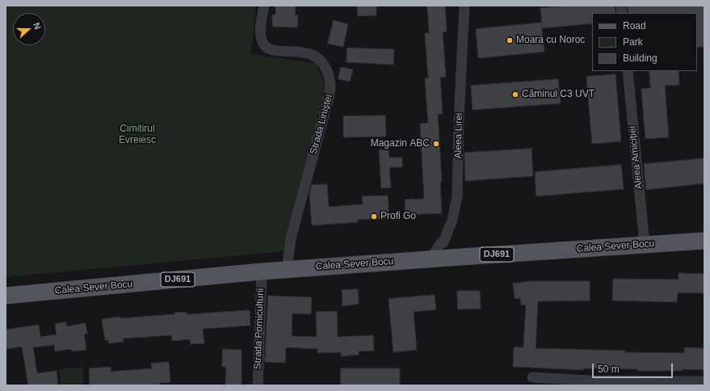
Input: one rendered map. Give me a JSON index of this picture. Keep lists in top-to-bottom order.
{
  "streets": {
    "main road": ["Calea Sever Bocu", "DJ691"],
    "street": [
      "Strada Liniștei",
      "Aleea Lirei",
      "Aleea Amiciției",
      "Strada Pomiculturii"
    ]
  },
  "crossings": [
    ["Strada Liniștei", "Calea Sever Bocu"],
    ["Aleea Lirei", "Calea Sever Bocu"],
    ["Aleea Amiciției", "Calea Sever Bocu"],
    ["Calea Sever Bocu", "Strada Pomiculturii"]
  ],
  "parks": ["Cimitirul Evreiesc"],
  "places": [
    "Moara cu Noroc",
    "Căminul C3 UVT",
    "Magazin ABC",
    "Profi Go"
  ],
  "legend": ["Road", "Park", "Building"],
  "scale_bar": "50 m",
  "north": "right"
}
